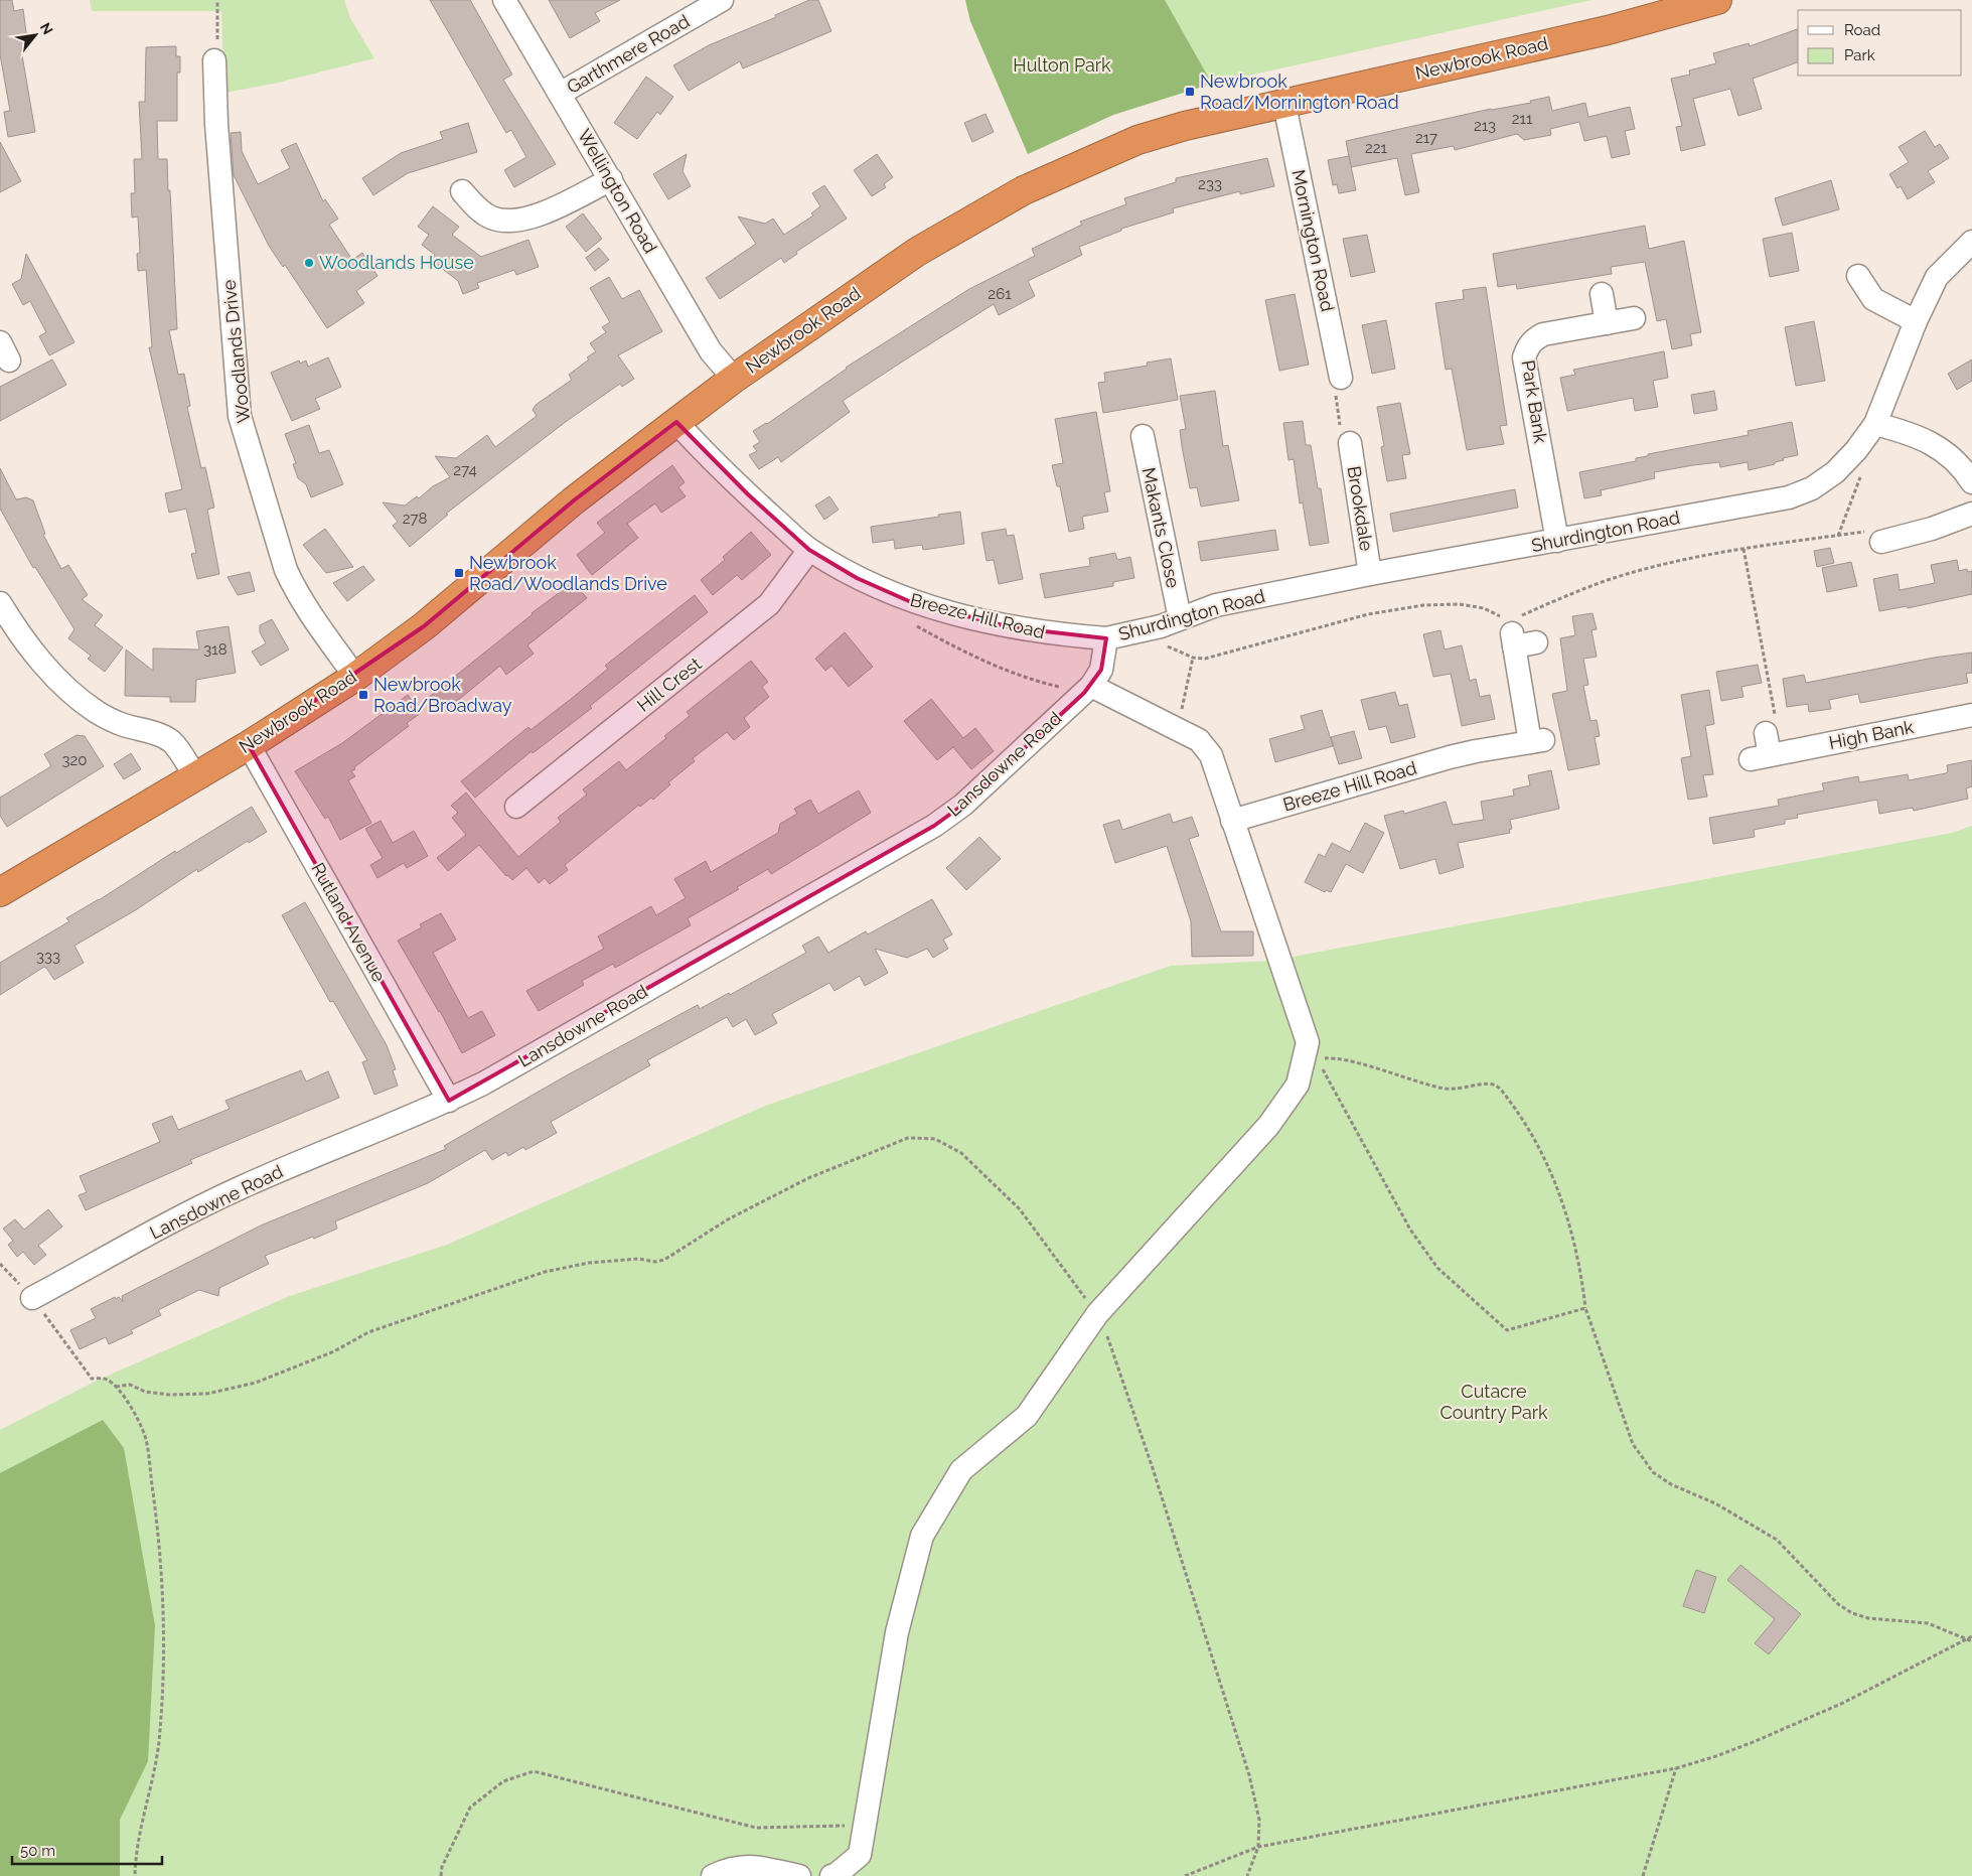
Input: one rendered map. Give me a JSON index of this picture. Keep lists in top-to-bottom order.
{
  "streets": {
    "highway": ["Newbrook Road"],
    "street": [
      "Garthmere Road",
      "Wellington Road",
      "Mornington Road",
      "Woodlands Drive",
      "Park Bank",
      "Brookdale",
      "Makants Close",
      "Shurdington Road",
      "Breeze Hill Road",
      "Hill Crest",
      "High Bank",
      "Lansdowne Road",
      "Rutland Avenue"
    ]
  },
  "crossings": [
    ["Garthmere Road", "Wellington Road"],
    ["Newbrook Road", "Wellington Road"],
    ["Newbrook Road", "Mornington Road"],
    ["Newbrook Road", "Woodlands Drive"],
    ["Newbrook Road", "Breeze Hill Road"],
    ["Newbrook Road", "Rutland Avenue"],
    ["Park Bank", "Shurdington Road"],
    ["Brookdale", "Shurdington Road"],
    ["Makants Close", "Shurdington Road"],
    ["Shurdington Road", "Breeze Hill Road"],
    ["Breeze Hill Road", "Hill Crest"],
    ["Lansdowne Road", "Rutland Avenue"]
  ],
  "parks": ["Hulton Park", "Cutacre Country Park"],
  "places": {
    "transit": ["Newbrook Road/Mornington Road", "Newbrook Road/Woodlands Drive", "Newbrook Road/Broadway"],
    "other": ["Woodlands House"]
  },
  "house_numbers": [
    "211",
    "213",
    "217",
    "221",
    "233",
    "261",
    "274",
    "278",
    "318",
    "320",
    "333"
  ],
  "legend": ["Road", "Park"],
  "scale_bar": "50 m",
  "north": "top right"
}
